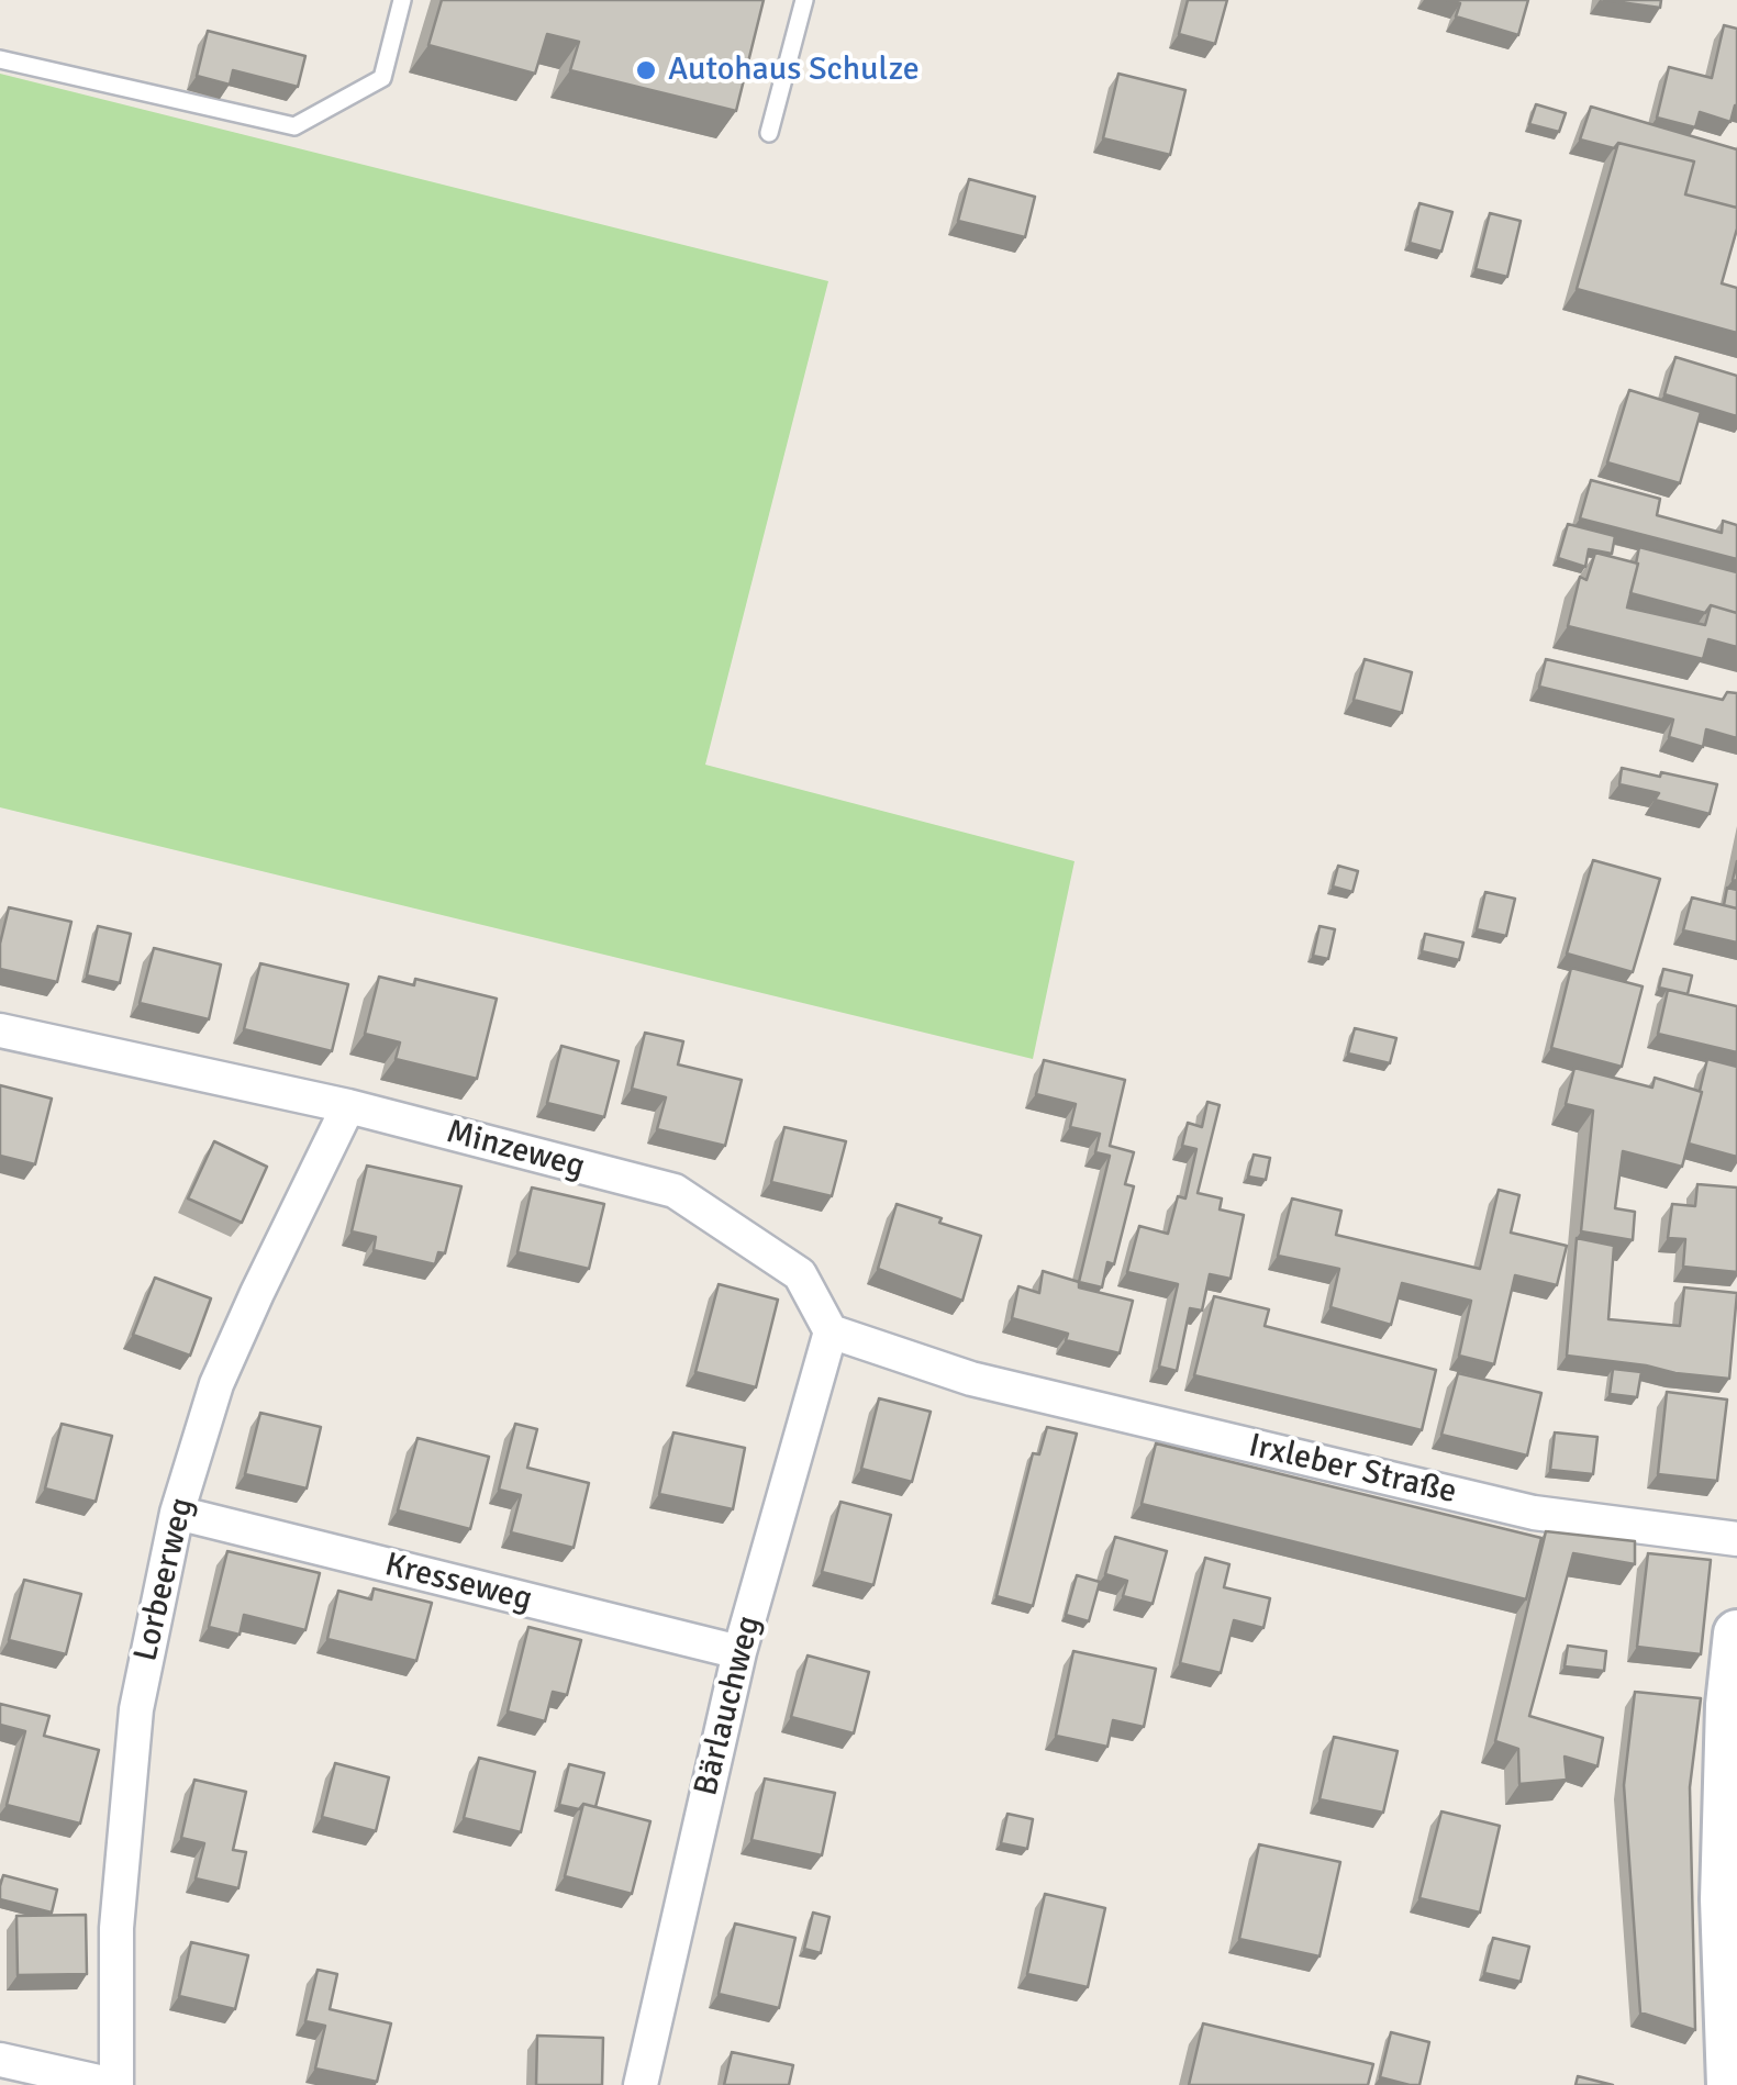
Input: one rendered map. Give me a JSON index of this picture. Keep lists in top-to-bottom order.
{
  "streets": {
    "street": [
      "Minzeweg",
      "Irxleber Straße",
      "Lorbeerweg",
      "Kresseweg",
      "Bärlauchweg"
    ]
  },
  "crossings": [
    ["Minzeweg", "Irxleber Straße"],
    ["Minzeweg", "Lorbeerweg"],
    ["Minzeweg", "Bärlauchweg"],
    ["Irxleber Straße", "Bärlauchweg"],
    ["Lorbeerweg", "Kresseweg"],
    ["Kresseweg", "Bärlauchweg"]
  ],
  "places": ["Autohaus Schulze"]
}
